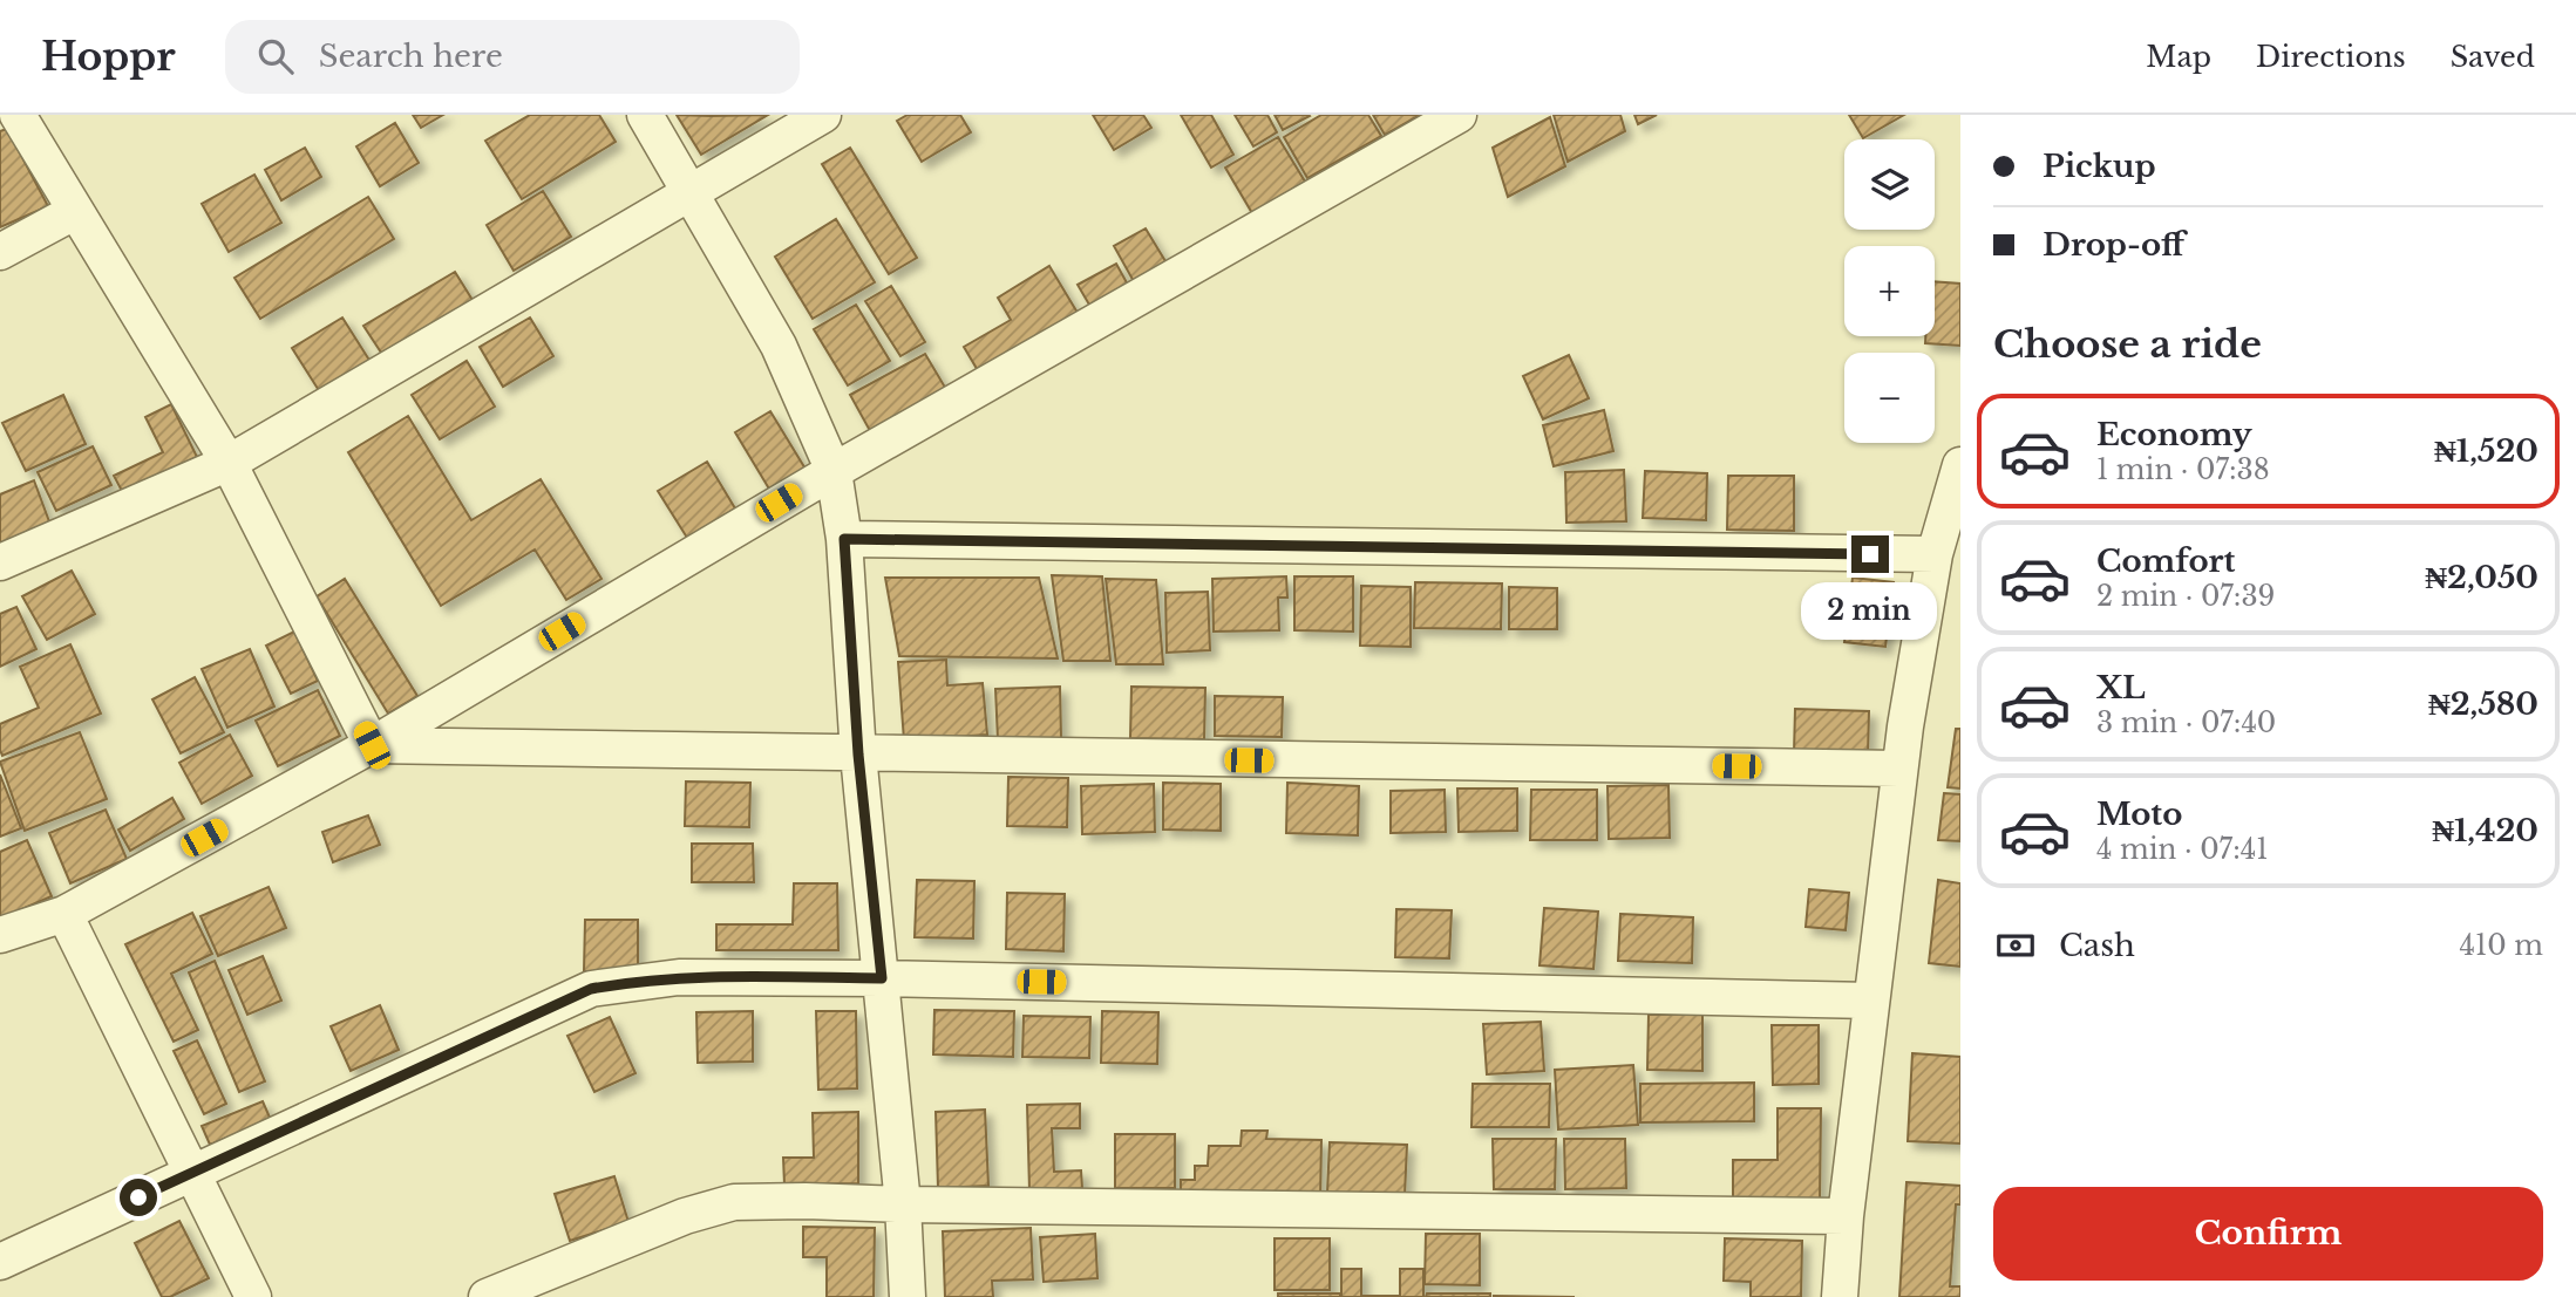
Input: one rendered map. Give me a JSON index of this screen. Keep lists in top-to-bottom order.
{
  "page": {
    "header": "Hoppr",
    "search": "Search here",
    "nav": ["Map", "Directions", "Saved"],
    "banner": ["Pickup", "Drop-off"],
    "map_buttons": ["+", "−"],
    "heading": "Choose a ride",
    "list": [
      {
        "name": "Economy",
        "note": "1 min · 07:38",
        "value": "₦1,520"
      },
      {
        "name": "Comfort",
        "note": "2 min · 07:39",
        "value": "₦2,050"
      },
      {
        "name": "XL",
        "note": "3 min · 07:40",
        "value": "₦2,580"
      },
      {
        "name": "Moto",
        "note": "4 min · 07:41",
        "value": "₦1,420"
      }
    ],
    "bubble": "2 min",
    "pay": ["Cash", "410 m"],
    "buttons": "Confirm"
  }
}
